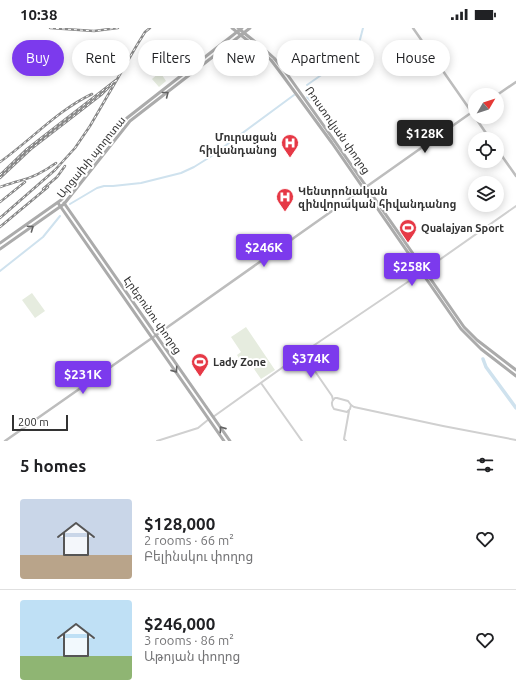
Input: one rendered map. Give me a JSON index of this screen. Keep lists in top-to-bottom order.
{
  "streets": {
    "main road": ["Ռոստովյան փողոց", "Արցախի պողոտա", "Էրեբունու փողոց"]
  },
  "crossings": [
    ["Ռոստովյան փողոց", "Արցախի պողոտա"],
    ["Արցախի պողոտա", "Էրեբունու փողոց"]
  ],
  "places": {
    "hospital": ["Մուրացան հիվանդանոց", "Կենտրոնական զինվորական հիվանդանոց"],
    "sports": ["Qualajyan Sport", "Lady Zone"]
  },
  "scale_bar": "200 m",
  "north": "top right",
  "page": {
    "status": "10:38",
    "chip": [
      "Buy",
      "Rent",
      "Filters",
      "New",
      "Apartment",
      "House"
    ],
    "price": [
      "$128K",
      "$246K",
      "$258K",
      "$374K",
      "$231K"
    ],
    "scale": "200 m",
    "heading": "5 homes",
    "list": [
      {
        "name": "$128,000",
        "note": "2 rooms · 66 m² · Բելինսկու փողոց"
      },
      {
        "name": "$246,000",
        "note": "3 rooms · 86 m² · Աթոյան փողոց"
      }
    ]
  }
}
